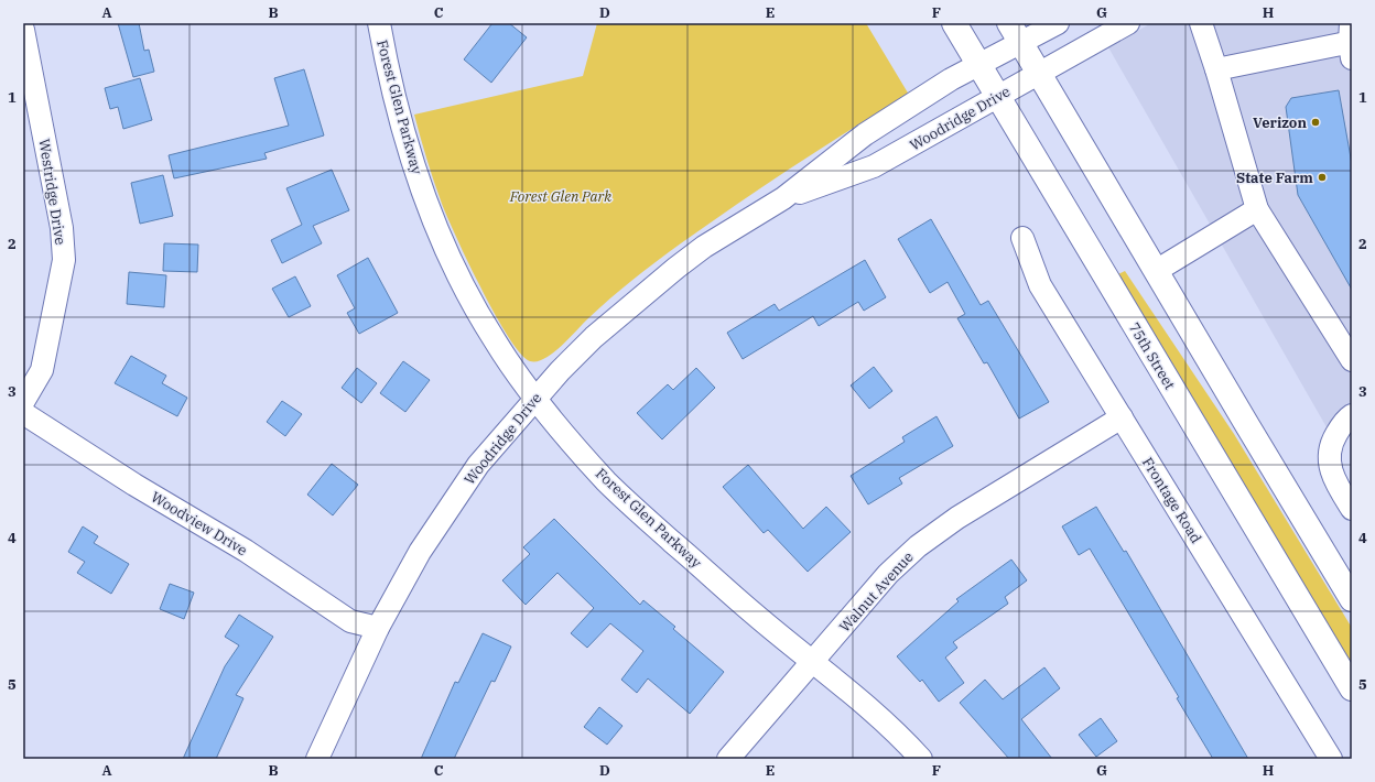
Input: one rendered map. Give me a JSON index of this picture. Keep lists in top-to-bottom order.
{
  "streets": {
    "main road": ["75th Street"],
    "street": [
      "Forest Glen Parkway",
      "Woodridge Drive",
      "Westridge Drive",
      "Frontage Road",
      "Woodview Drive",
      "Walnut Avenue"
    ]
  },
  "crossings": [
    ["Forest Glen Parkway", "Woodridge Drive"],
    ["Forest Glen Parkway", "Walnut Avenue"],
    ["Woodridge Drive", "75th Street"],
    ["Woodridge Drive", "Woodview Drive"],
    ["Frontage Road", "Walnut Avenue"]
  ],
  "parks": ["Forest Glen Park"],
  "places": ["Verizon", "State Farm"],
  "grid": {
    "columns": [
      "A",
      "B",
      "C",
      "D",
      "E",
      "F",
      "G",
      "H"
    ],
    "rows": [
      "1",
      "2",
      "3",
      "4",
      "5"
    ]
  }
}
